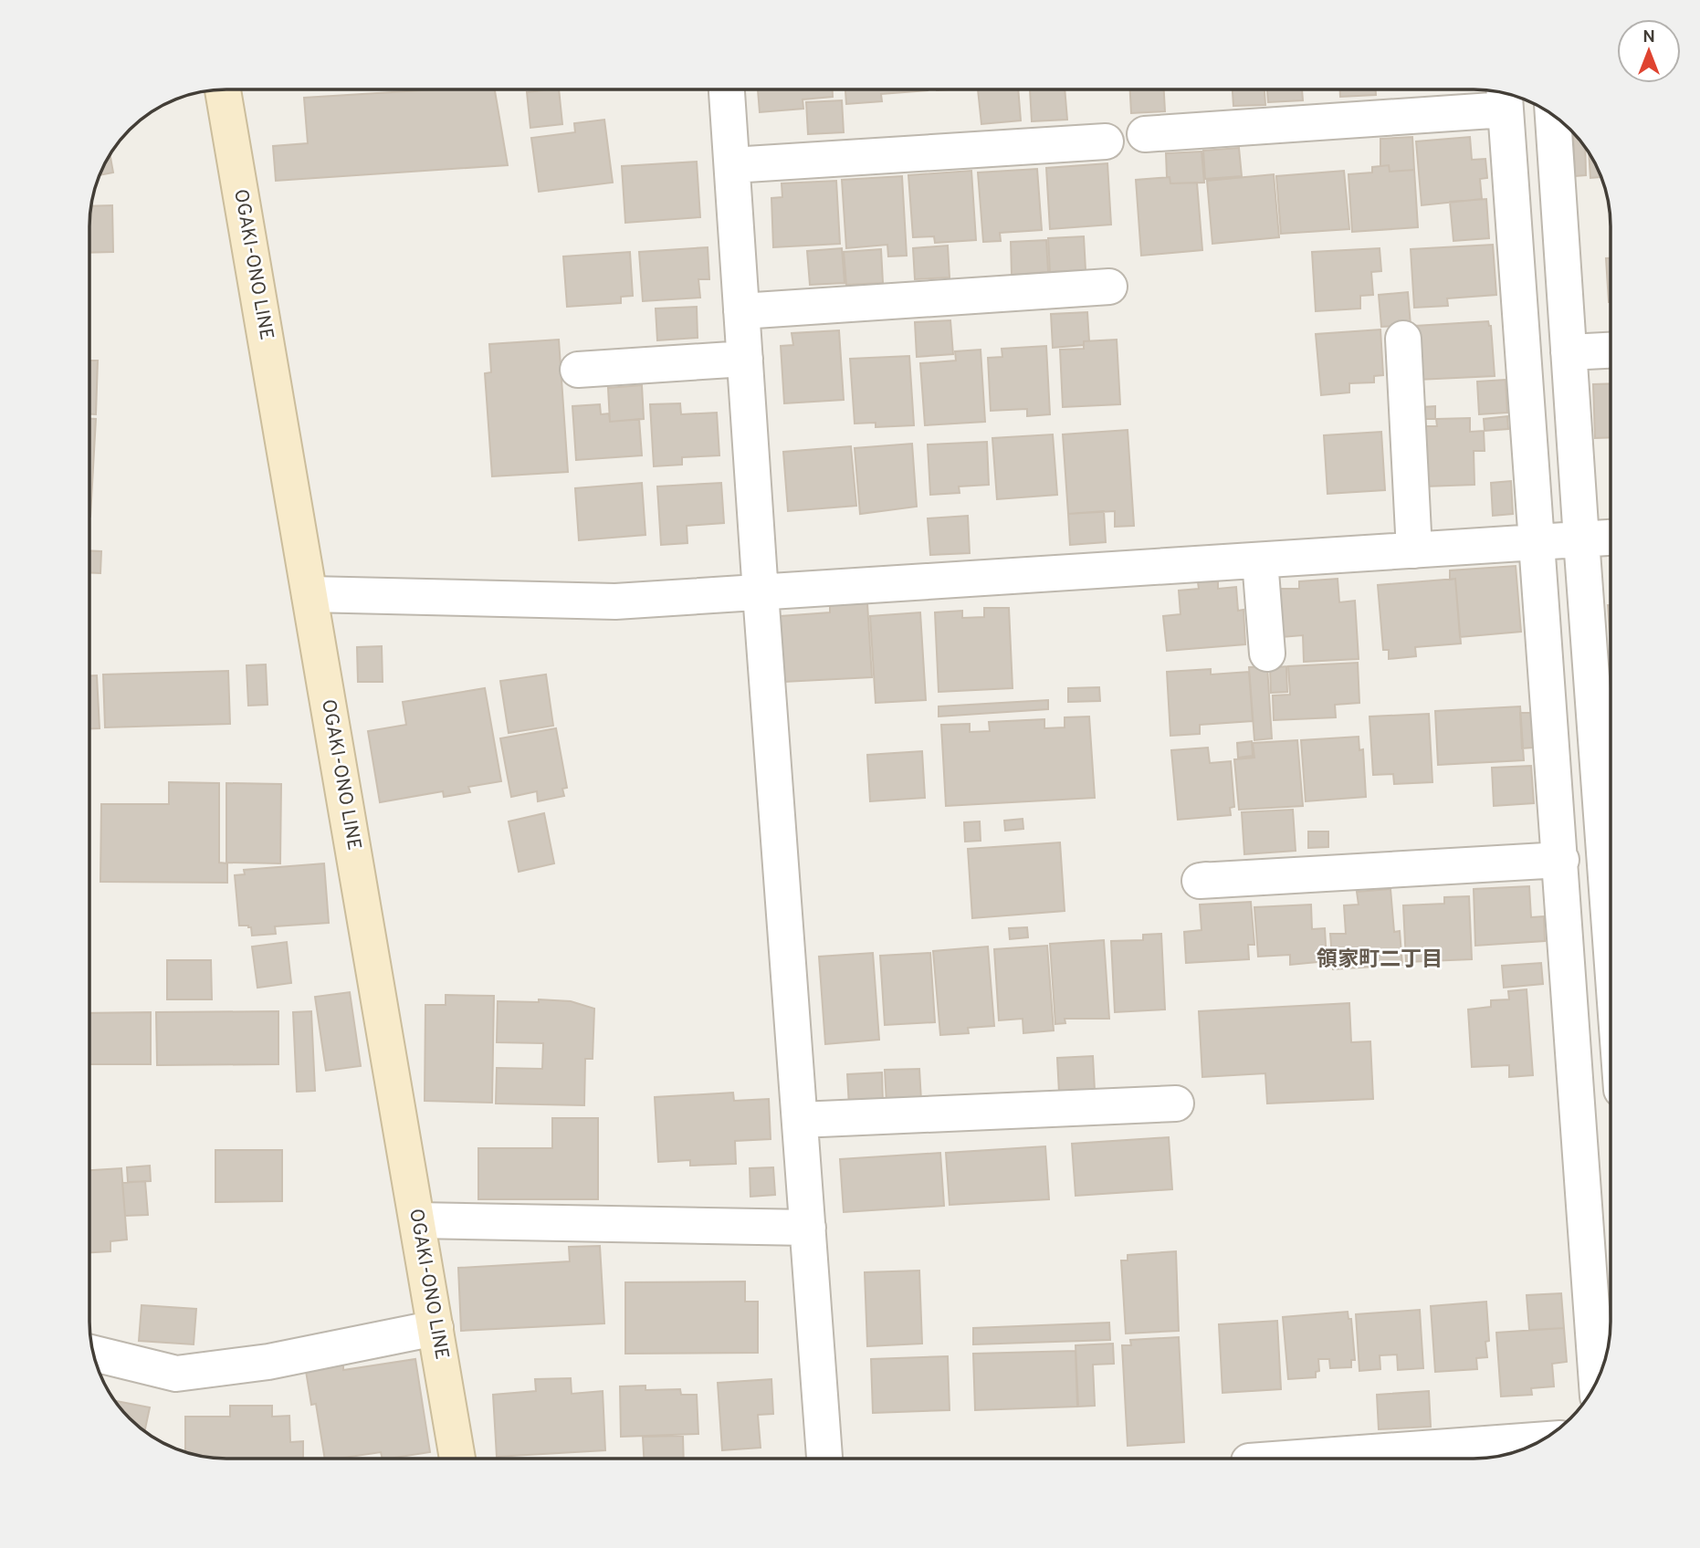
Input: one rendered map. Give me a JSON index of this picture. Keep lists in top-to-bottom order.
{
  "streets": {
    "main road": ["OGAKI-ONO LINE"]
  },
  "districts": ["領家町二丁目"],
  "north": "top"
}
